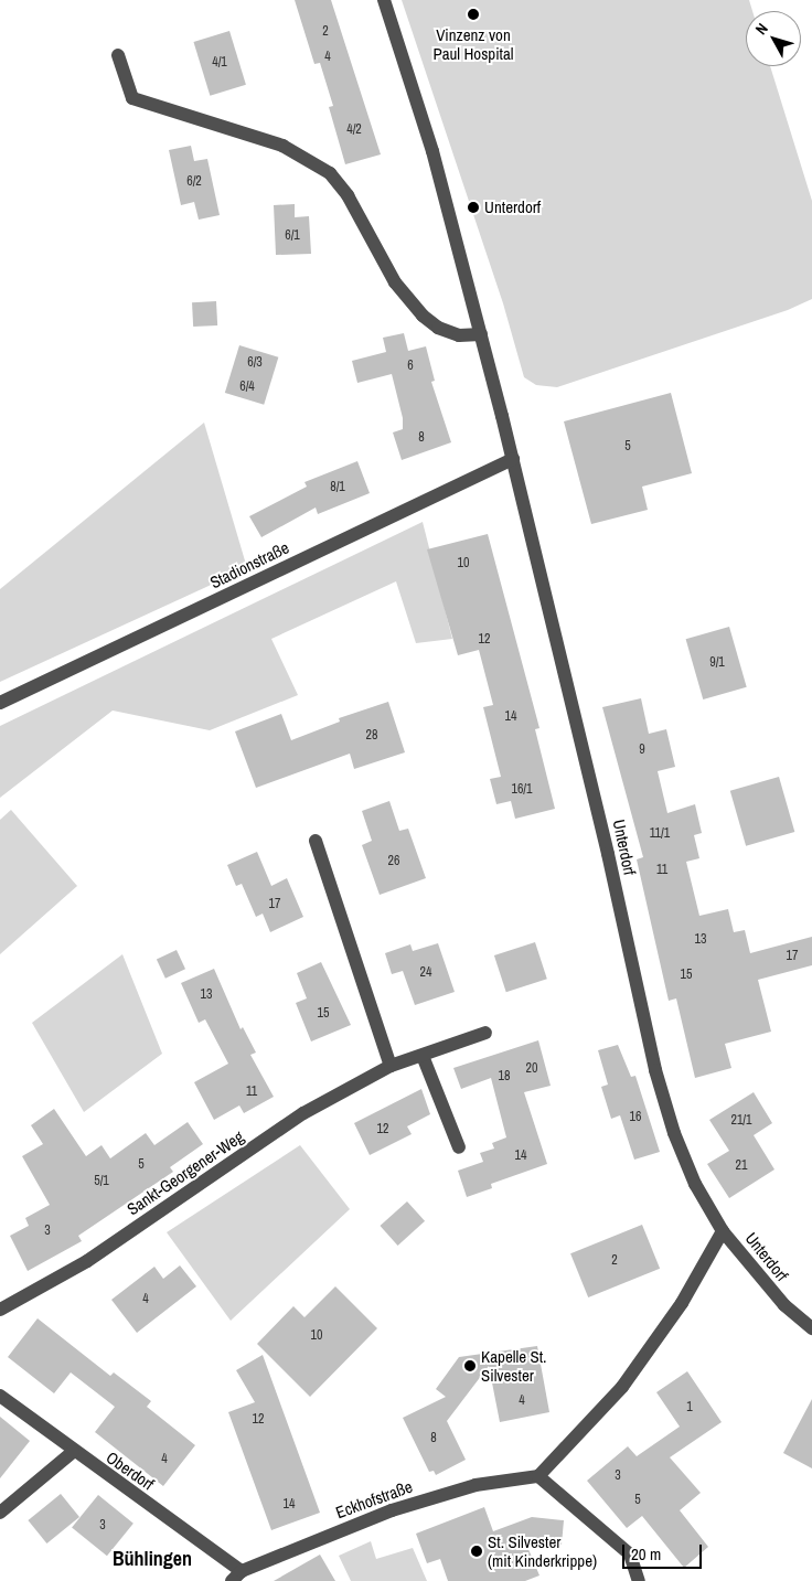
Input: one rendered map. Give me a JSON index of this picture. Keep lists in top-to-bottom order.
{
  "streets": {
    "street": [
      "Stadionstraße",
      "Unterdorf",
      "Sankt-Georgener-Weg",
      "Oberdorf",
      "Eckhofstraße"
    ]
  },
  "crossings": [
    ["Stadionstraße", "Unterdorf"],
    ["Oberdorf", "Eckhofstraße"]
  ],
  "districts": ["Bühlingen"],
  "places": [
    "Vinzenz von Paul Hospital",
    "Unterdorf",
    "Kapelle St. Silvester",
    "St. Silvester (mit Kinderkrippe)"
  ],
  "house_numbers": [
    "2",
    "4",
    "4/1",
    "4/2",
    "6/2",
    "6/1",
    "6/3",
    "6",
    "6/4",
    "8",
    "5",
    "8/1",
    "10",
    "12",
    "9/1",
    "14",
    "28",
    "9",
    "16/1",
    "11/1",
    "26",
    "11",
    "17",
    "13",
    "17",
    "24",
    "15",
    "13",
    "15",
    "20",
    "18",
    "11",
    "16",
    "21/1",
    "12",
    "14",
    "5",
    "21",
    "5/1",
    "3",
    "2",
    "4",
    "10",
    "4",
    "1",
    "12",
    "8",
    "4",
    "3",
    "5",
    "14",
    "3"
  ],
  "scale_bar": "20 m",
  "north": "top left"
}
